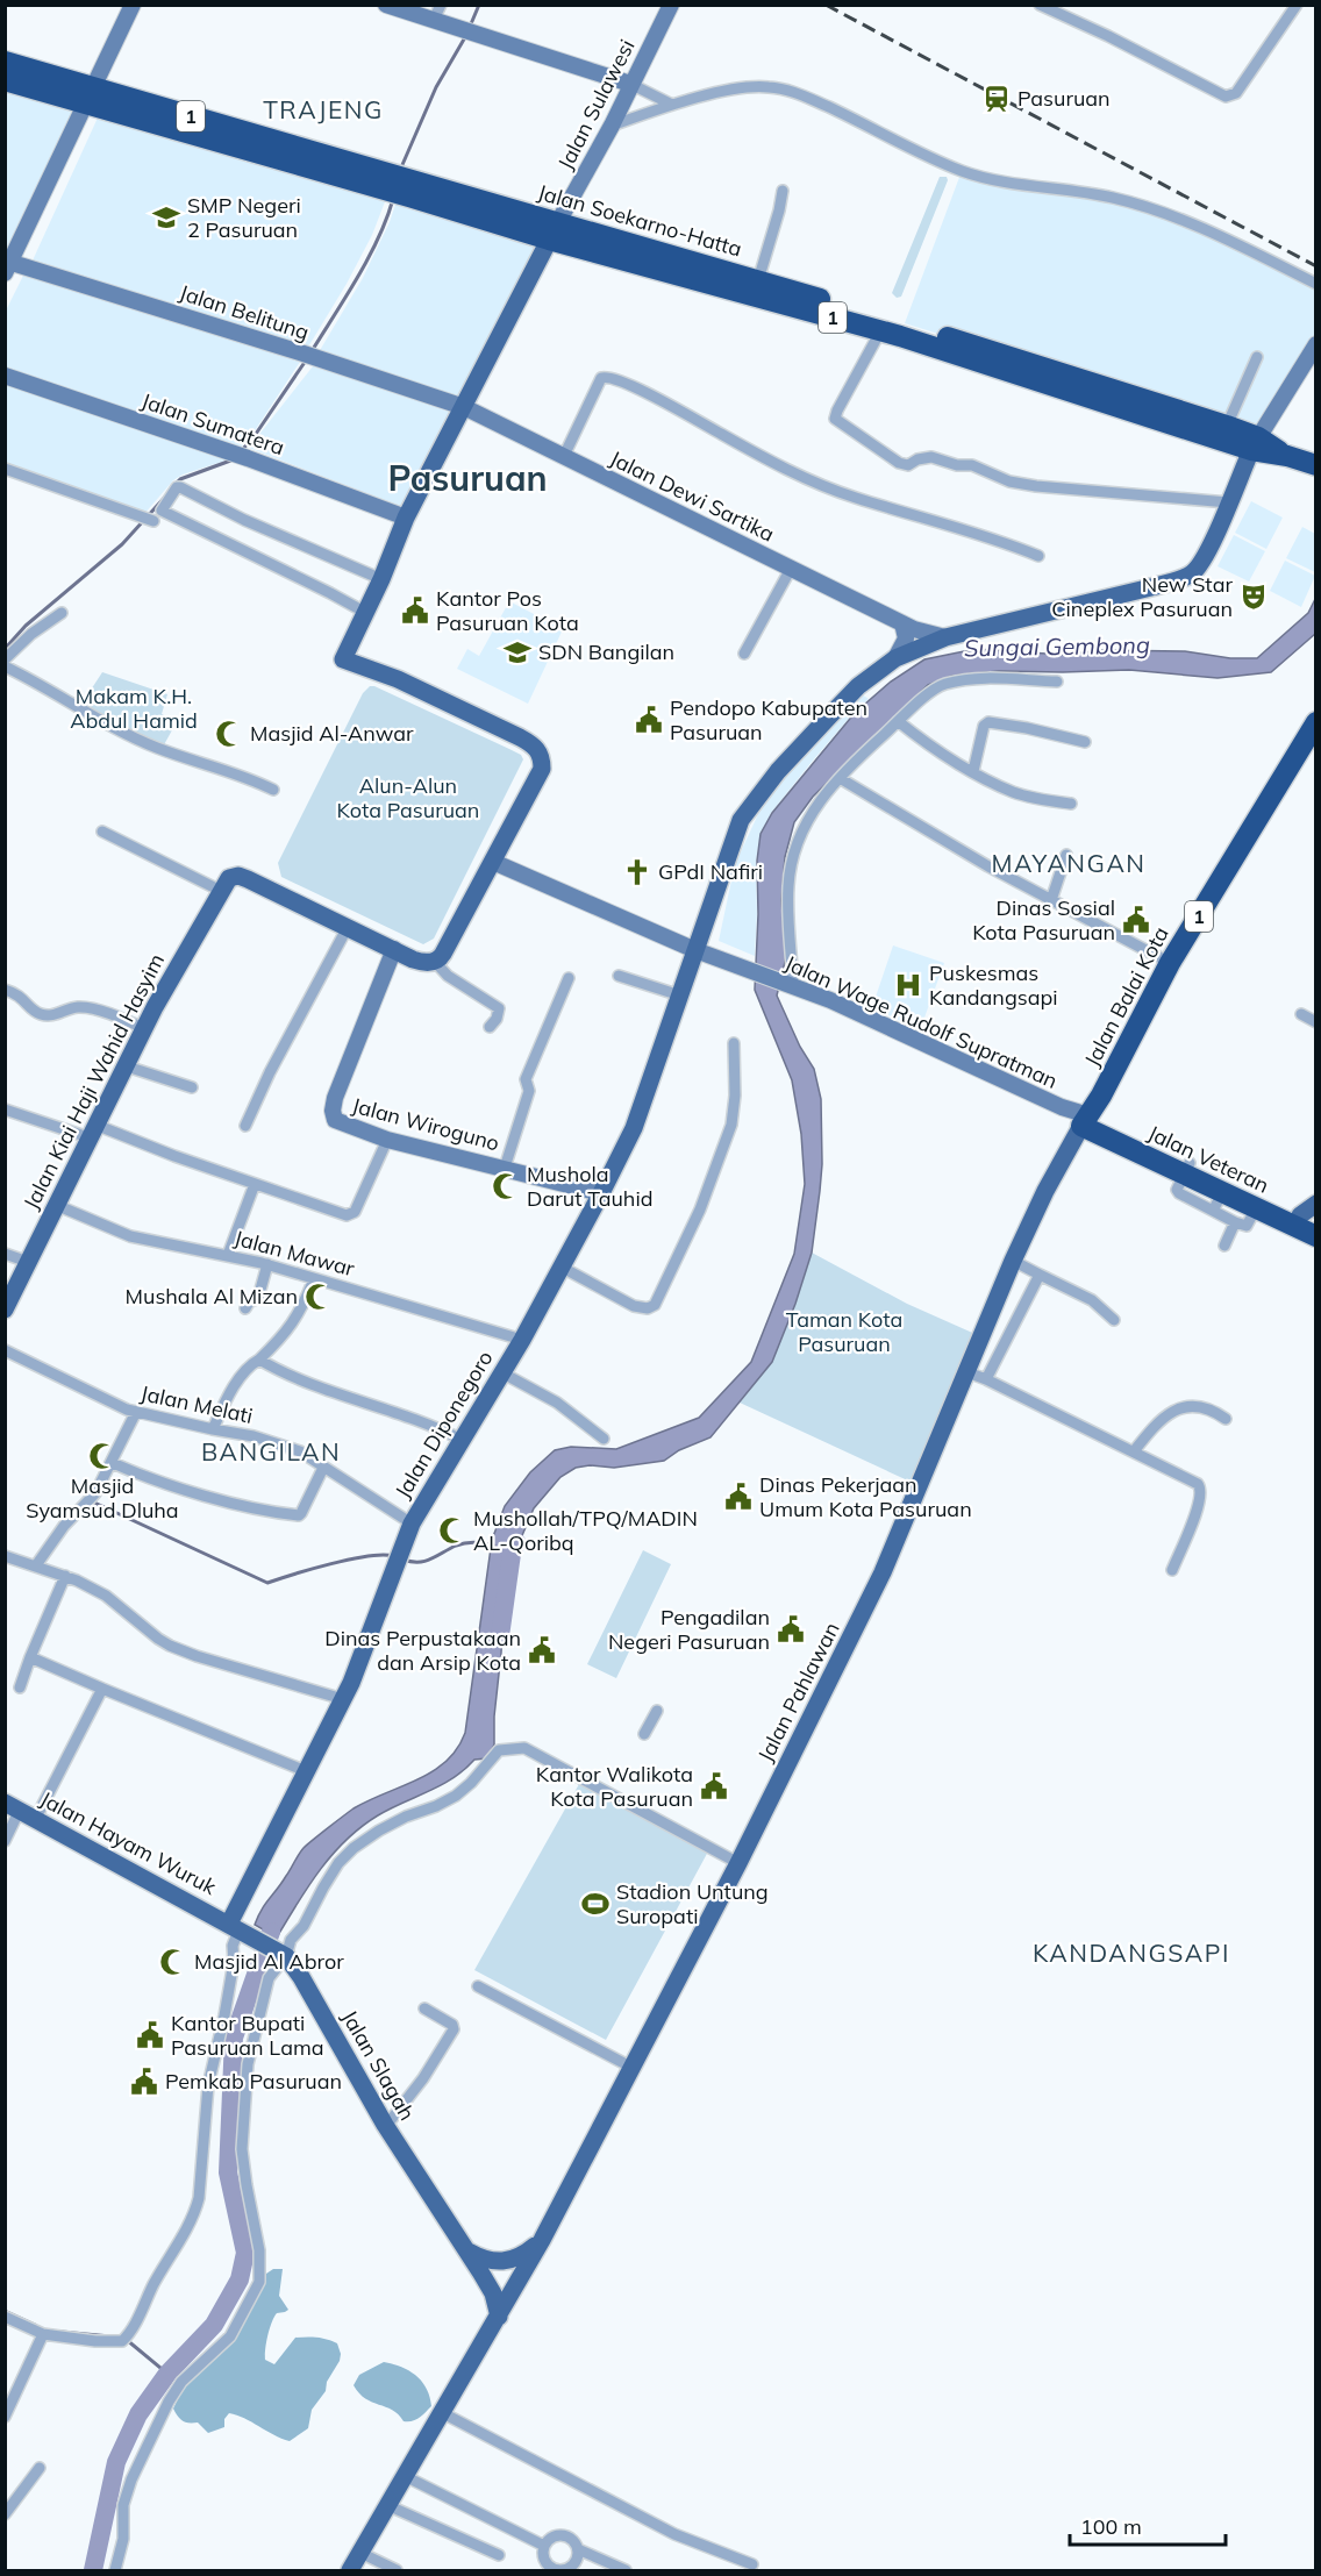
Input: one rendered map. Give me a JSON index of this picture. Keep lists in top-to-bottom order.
{
  "streets": {
    "highway": [
      "1",
      "Jalan Soekarno-Hatta",
      "Jalan Balai Kota",
      "Jalan Veteran"
    ],
    "main road": [
      "Jalan Kiai Haji Wahid Hasyim",
      "Jalan Diponegoro",
      "Jalan Pahlawan",
      "Jalan Hayam Wuruk",
      "Jalan Slagah"
    ],
    "street": [
      "Jalan Sulawesi",
      "Jalan Belitung",
      "Jalan Sumatera",
      "Jalan Dewi Sartika",
      "Jalan Wage Rudolf Supratman",
      "Jalan Wiroguno",
      "Jalan Mawar",
      "Jalan Melati"
    ]
  },
  "crossings": [
    ["Jalan Sulawesi", "Jalan Soekarno-Hatta"],
    ["1", "Jalan Soekarno-Hatta"],
    ["1", "Jalan Diponegoro"],
    ["Jalan Soekarno-Hatta", "Jalan Diponegoro"],
    ["Jalan Belitung", "Jalan Dewi Sartika"],
    ["Jalan Dewi Sartika", "Jalan Diponegoro"],
    ["Jalan Balai Kota", "Jalan Wage Rudolf Supratman"],
    ["Jalan Balai Kota", "Jalan Veteran"],
    ["Jalan Balai Kota", "Jalan Pahlawan"],
    ["Jalan Wage Rudolf Supratman", "Jalan Veteran"],
    ["Jalan Wage Rudolf Supratman", "Jalan Diponegoro"],
    ["Jalan Wage Rudolf Supratman", "Jalan Pahlawan"],
    ["Jalan Kiai Haji Wahid Hasyim", "Jalan Mawar"],
    ["Jalan Wiroguno", "Jalan Diponegoro"],
    ["Jalan Veteran", "Jalan Pahlawan"],
    ["Jalan Mawar", "Jalan Diponegoro"],
    ["Jalan Melati", "Jalan Diponegoro"],
    ["Jalan Diponegoro", "Jalan Hayam Wuruk"],
    ["Jalan Diponegoro", "Jalan Slagah"],
    ["Jalan Pahlawan", "Jalan Slagah"],
    ["Jalan Hayam Wuruk", "Jalan Slagah"]
  ],
  "districts": [
    "TRAJENG",
    "Pasuruan",
    "MAYANGAN",
    "BANGILAN",
    "KANDANGSAPI"
  ],
  "water": ["Sungai Gembong"],
  "parks": ["Makam K.H. Abdul Hamid", "Alun-Alun Kota Pasuruan", "Taman Kota Pasuruan"],
  "places": {
    "station": ["Pasuruan"],
    "school or university": ["SMP Negeri 2 Pasuruan", "SDN Bangilan"],
    "theatre": ["New Star Cineplex Pasuruan"],
    "public building": [
      "Kantor Pos Pasuruan Kota",
      "Pendopo Kabupaten Pasuruan",
      "Dinas Sosial Kota Pasuruan",
      "Dinas Pekerjaan Umum Kota Pasuruan",
      "Pengadilan Negeri Pasuruan",
      "Dinas Perpustakaan dan Arsip Kota",
      "Kantor Walikota Kota Pasuruan",
      "Kantor Bupati Pasuruan Lama",
      "Pemkab Pasuruan"
    ],
    "mosque": [
      "Masjid Al-Anwar",
      "Mushola Darut Tauhid",
      "Mushala Al Mizan",
      "Masjid Syamsud Dluha",
      "Mushollah/TPQ/MADIN AL-Qoribq",
      "Masjid Al Abror"
    ],
    "church": ["GPdI Nafiri"],
    "hospital": ["Puskesmas Kandangsapi"],
    "sports": ["Stadion Untung Suropati"]
  },
  "scale_bar": "100 m"
}
